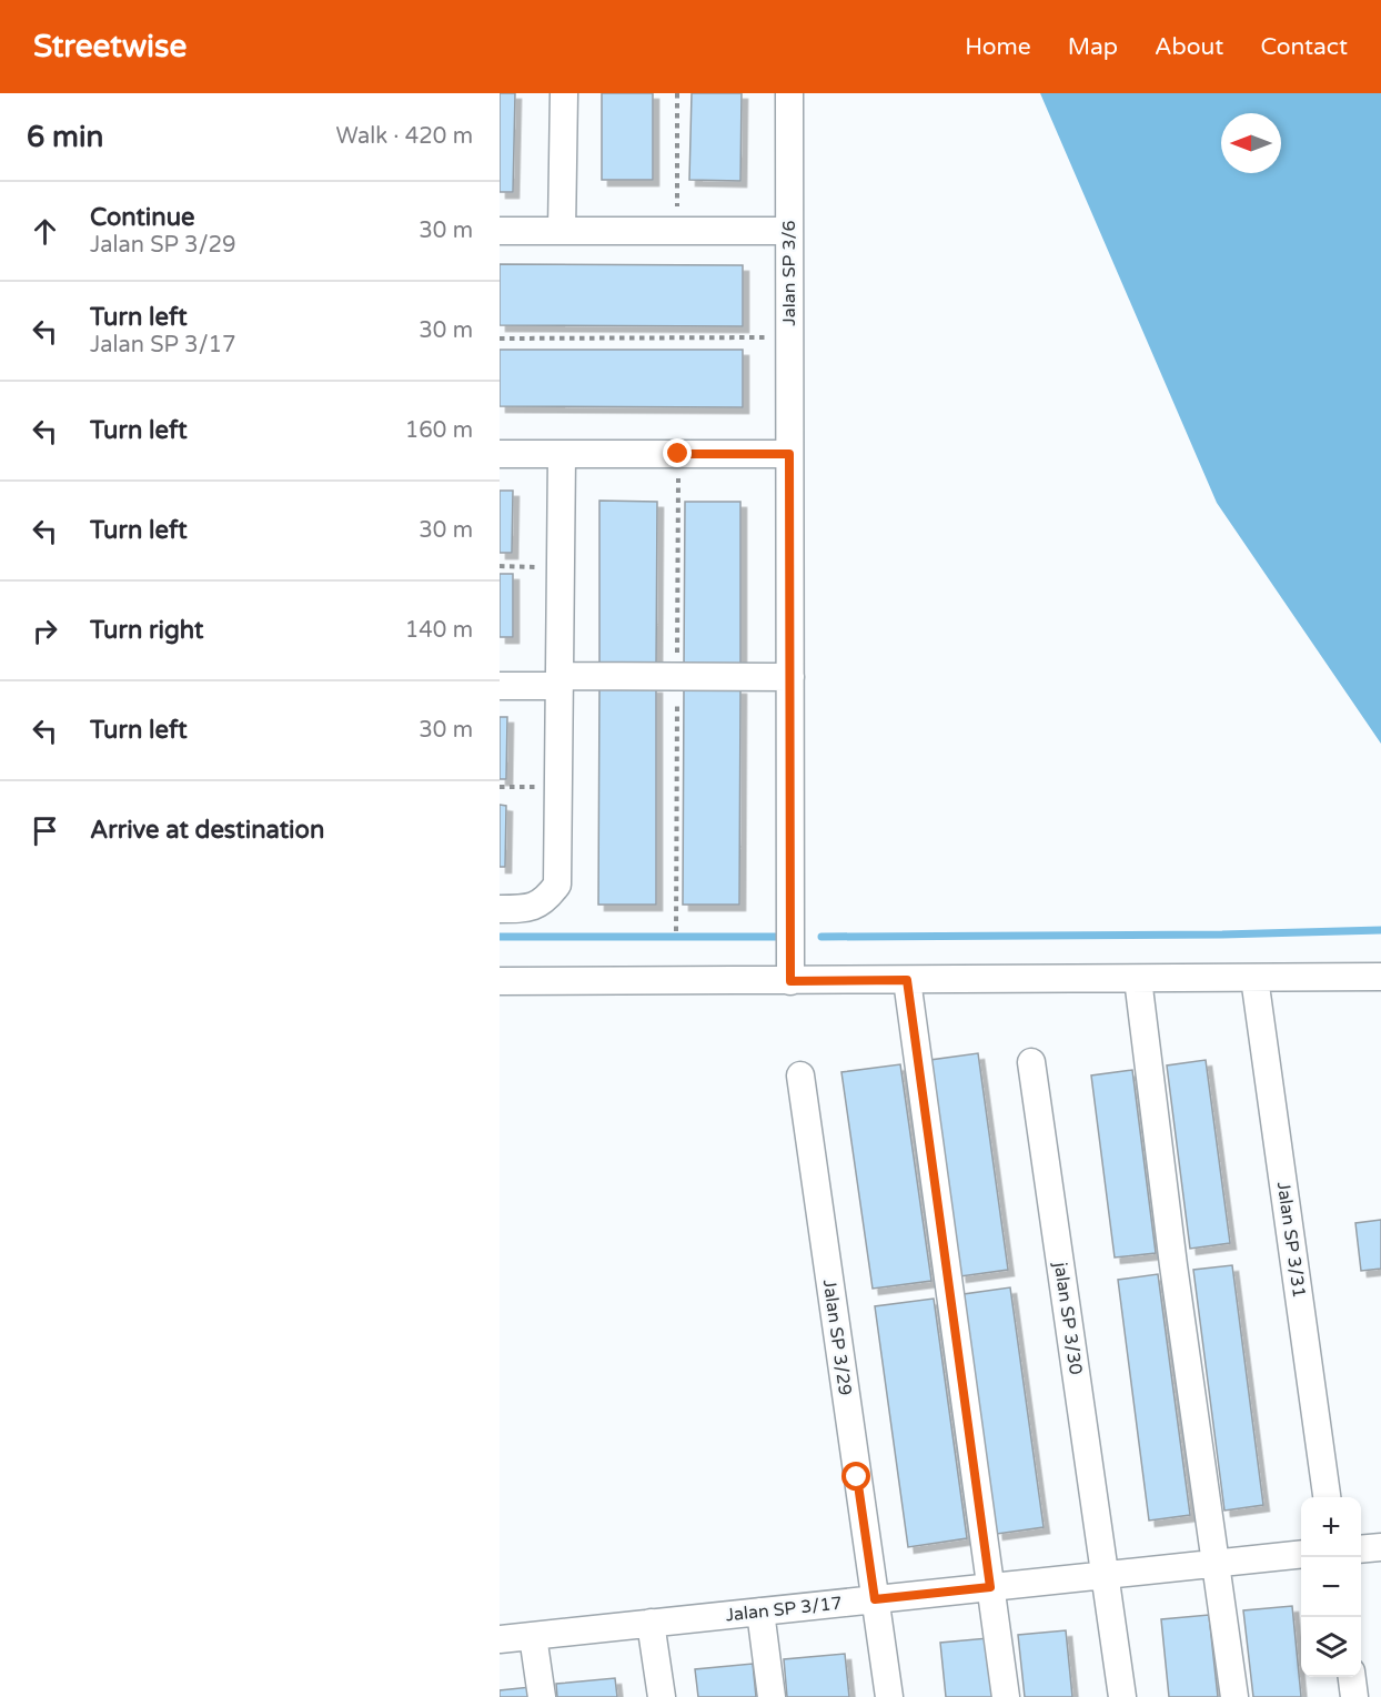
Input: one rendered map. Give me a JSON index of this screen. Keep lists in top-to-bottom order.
{
  "streets": {
    "street": [
      "Jalan SP 3/6",
      "Jalan SP 3/31",
      "jalan SP 3/30",
      "Jalan SP 3/29",
      "Jalan SP 3/17"
    ]
  },
  "crossings": [
    ["jalan SP 3/30", "Jalan SP 3/17"],
    ["Jalan SP 3/29", "Jalan SP 3/17"]
  ],
  "north": "left",
  "page": {
    "header": "Streetwise",
    "nav": [
      "Home",
      "Map",
      "About",
      "Contact"
    ],
    "heading": ["6 min", "Walk · 420 m"],
    "list": [
      ["Continue", "Jalan SP 3/29", "30 m"],
      ["Turn left", "Jalan SP 3/17", "30 m"],
      ["Turn left", "160 m"],
      ["Turn left", "30 m"],
      ["Turn right", "140 m"],
      ["Turn left", "30 m"],
      "Arrive at destination"
    ],
    "map_buttons": ["+", "−"]
  }
}
